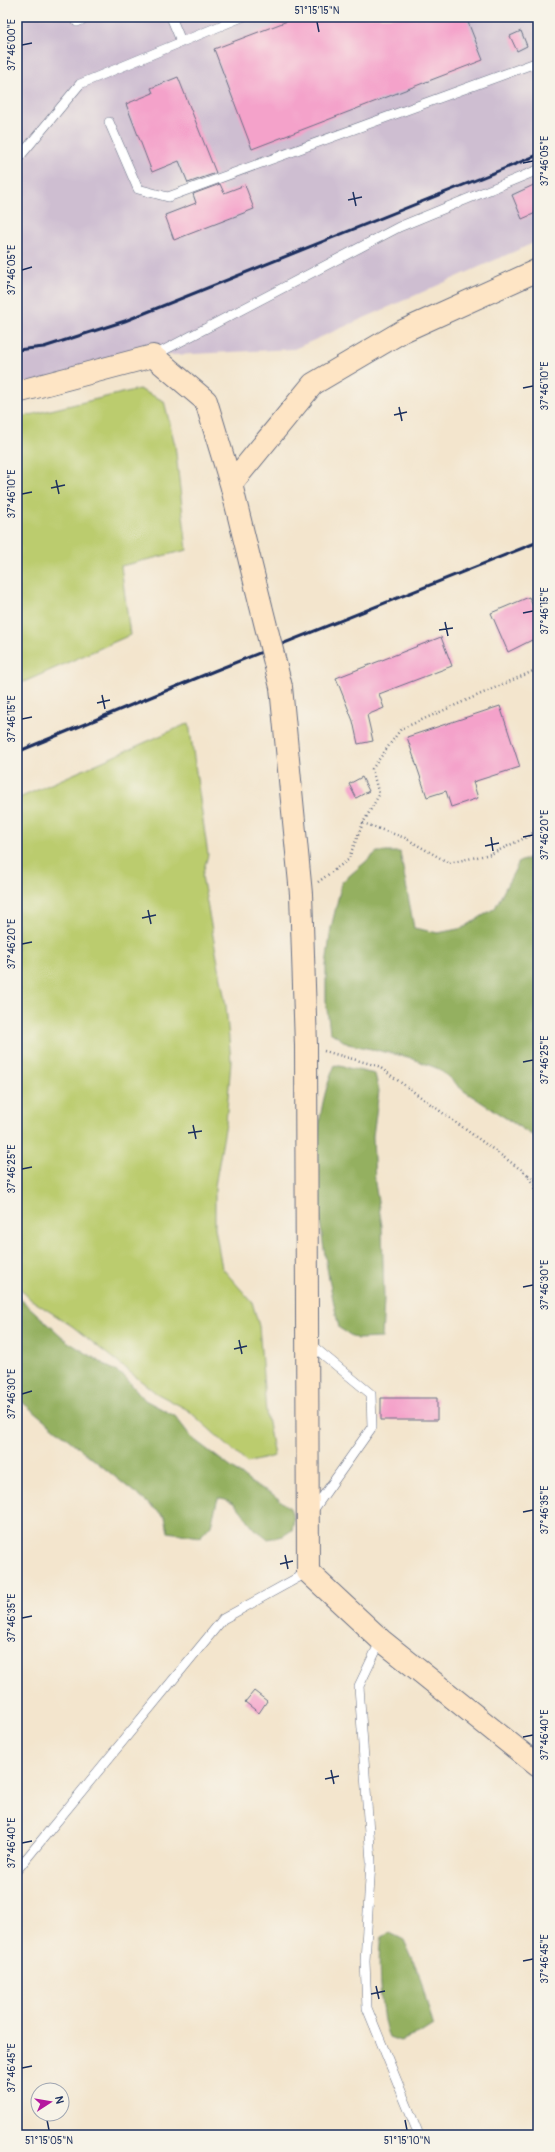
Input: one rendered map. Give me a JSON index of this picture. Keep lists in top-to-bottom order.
{
  "north": "right",
  "coordinates": [
    "51°15'15\"N",
    "37°46'00\"E",
    "37°46'05\"E",
    "37°46'10\"E",
    "37°46'15\"E",
    "37°46'20\"E",
    "37°46'25\"E",
    "37°46'30\"E",
    "37°46'35\"E",
    "37°46'40\"E",
    "37°46'45\"E",
    "51°15'05\"N",
    "51°15'10\"N"
  ]
}
